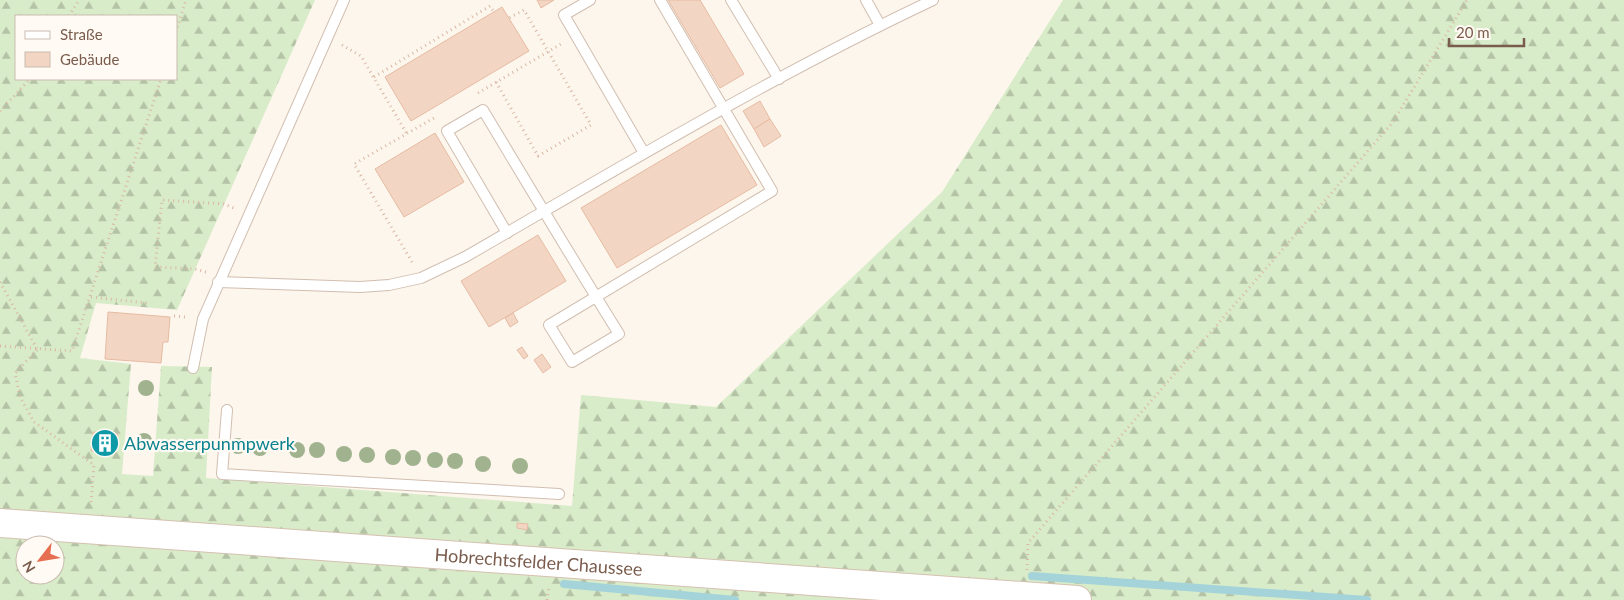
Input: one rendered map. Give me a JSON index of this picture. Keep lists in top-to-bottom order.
{
  "streets": {
    "main road": ["Hobrechtsfelder Chaussee"]
  },
  "places": {
    "building": ["Abwasserpunmpwerk"]
  },
  "legend": ["Straße", "Gebäude"],
  "scale_bar": "20 m",
  "north": "bottom left"
}
